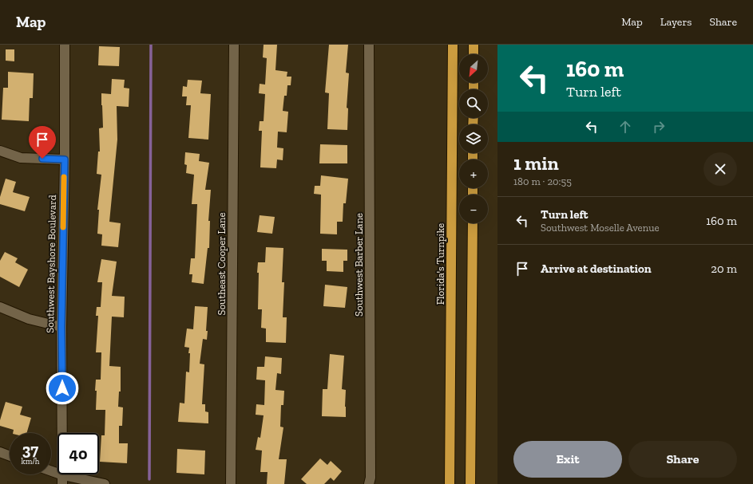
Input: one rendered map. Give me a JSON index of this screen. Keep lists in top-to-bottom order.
{
  "streets": {
    "highway": ["Florida's Turnpike"],
    "street": ["Southwest Bayshore Boulevard", "Southeast Cooper Lane", "Southwest Barber Lane"]
  },
  "north": "bottom left",
  "page": {
    "header": "Map",
    "nav": ["Map", "Layers", "Share"],
    "turn": ["160 m", "Turn left"],
    "map_buttons": ["+", "−"],
    "heading": ["1 min", "180 m · 20:55"],
    "list": [
      {
        "name": "Turn left",
        "note": "Southwest Moselle Avenue",
        "value": "160 m"
      },
      {
        "name": "Arrive at destination",
        "value": "20 m"
      }
    ],
    "speed": "37 km/h",
    "limit": "40",
    "buttons": ["Exit", "Share"]
  }
}
